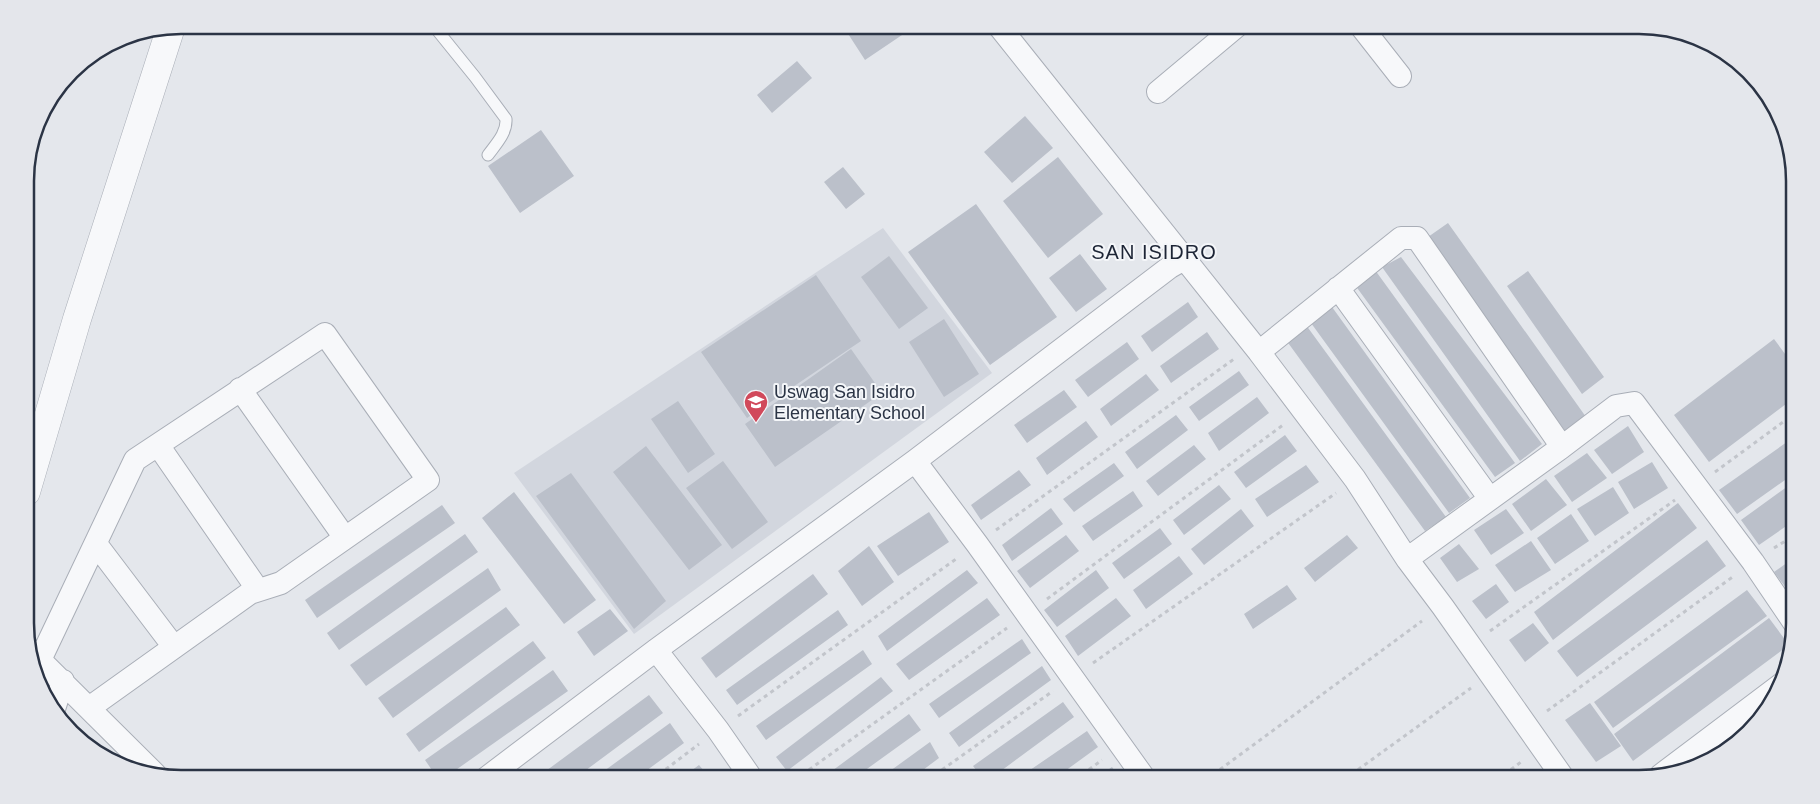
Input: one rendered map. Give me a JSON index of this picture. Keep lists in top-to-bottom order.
{
  "districts": ["SAN ISIDRO"],
  "places": {
    "school or university": ["Uswag San Isidro Elementary School"]
  }
}
